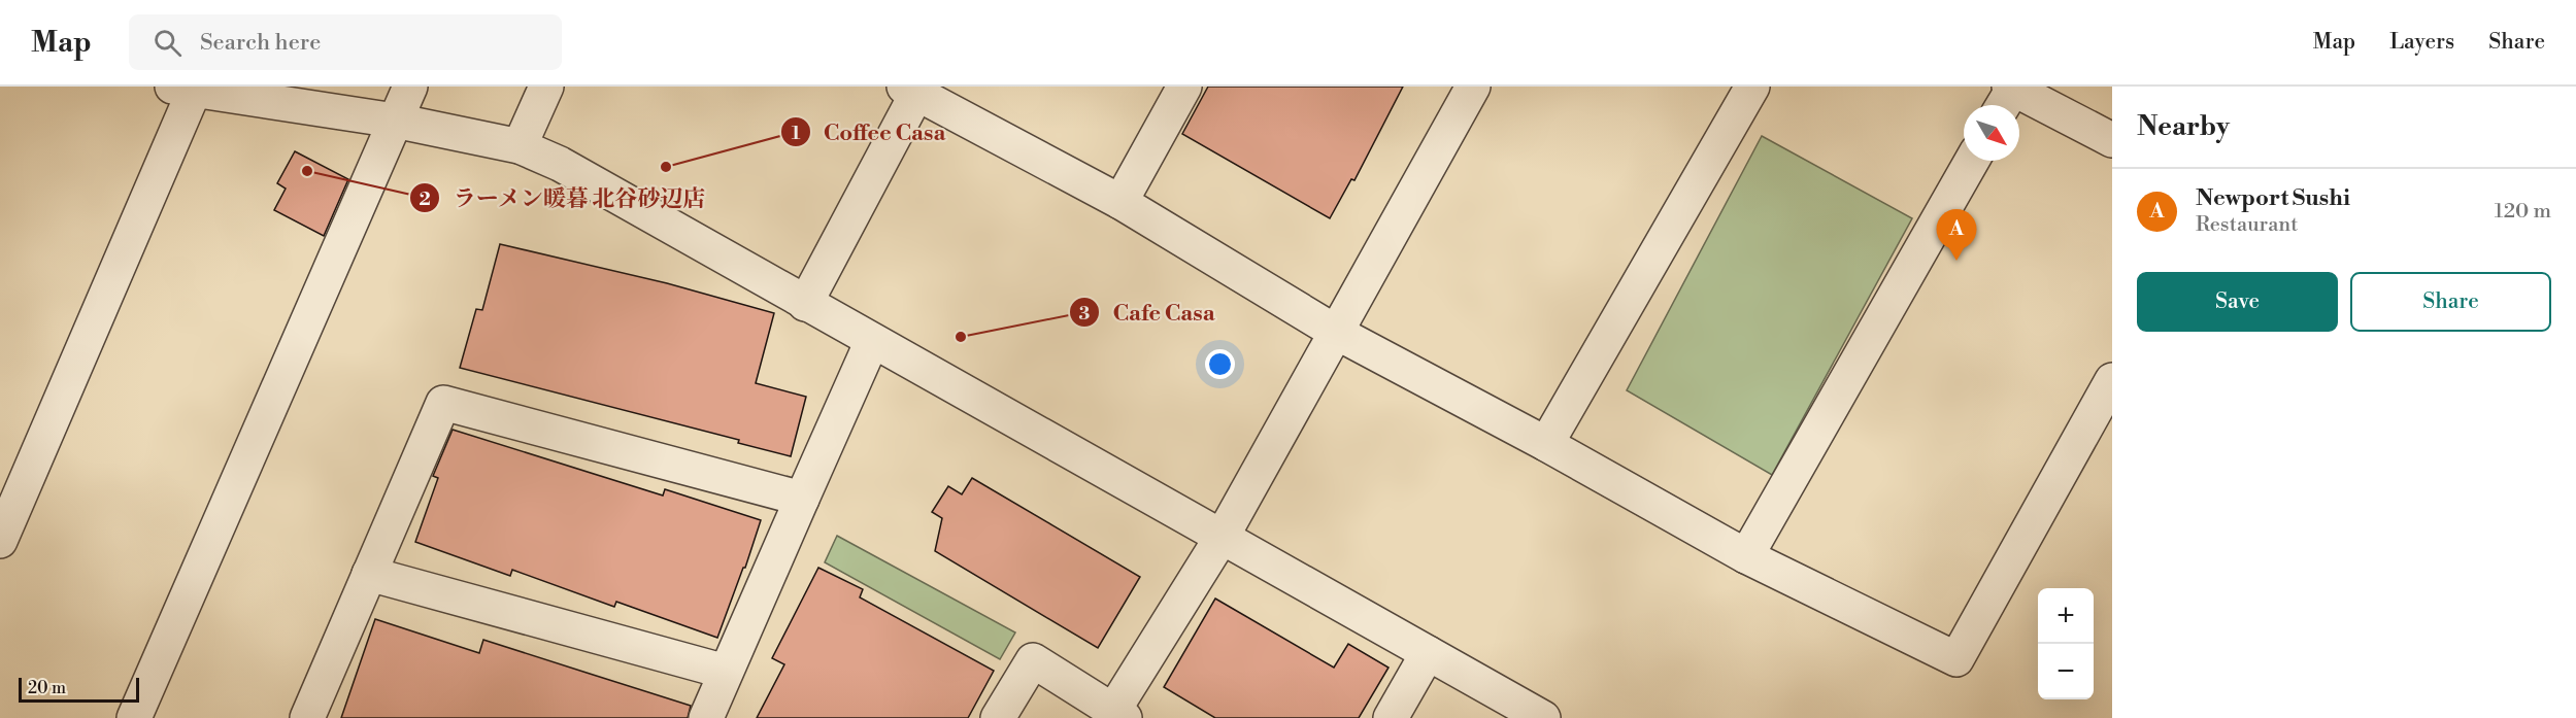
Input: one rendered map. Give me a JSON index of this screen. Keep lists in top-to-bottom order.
{
  "places": ["Coffee Casa", "ラーメン暖暮 北谷砂辺店", "Cafe Casa"],
  "scale_bar": "20 m",
  "north": "bottom right",
  "page": {
    "header": "Map",
    "search": "Search here",
    "nav": ["Map", "Layers", "Share"],
    "heading": "Nearby",
    "list": [
      {
        "mark": "A",
        "name": "Newport Sushi",
        "note": "Restaurant",
        "value": "120 m"
      }
    ],
    "pins": "A",
    "buttons": ["Save", "Share"],
    "map_buttons": ["+", "−"],
    "scale": "20 m"
  }
}
